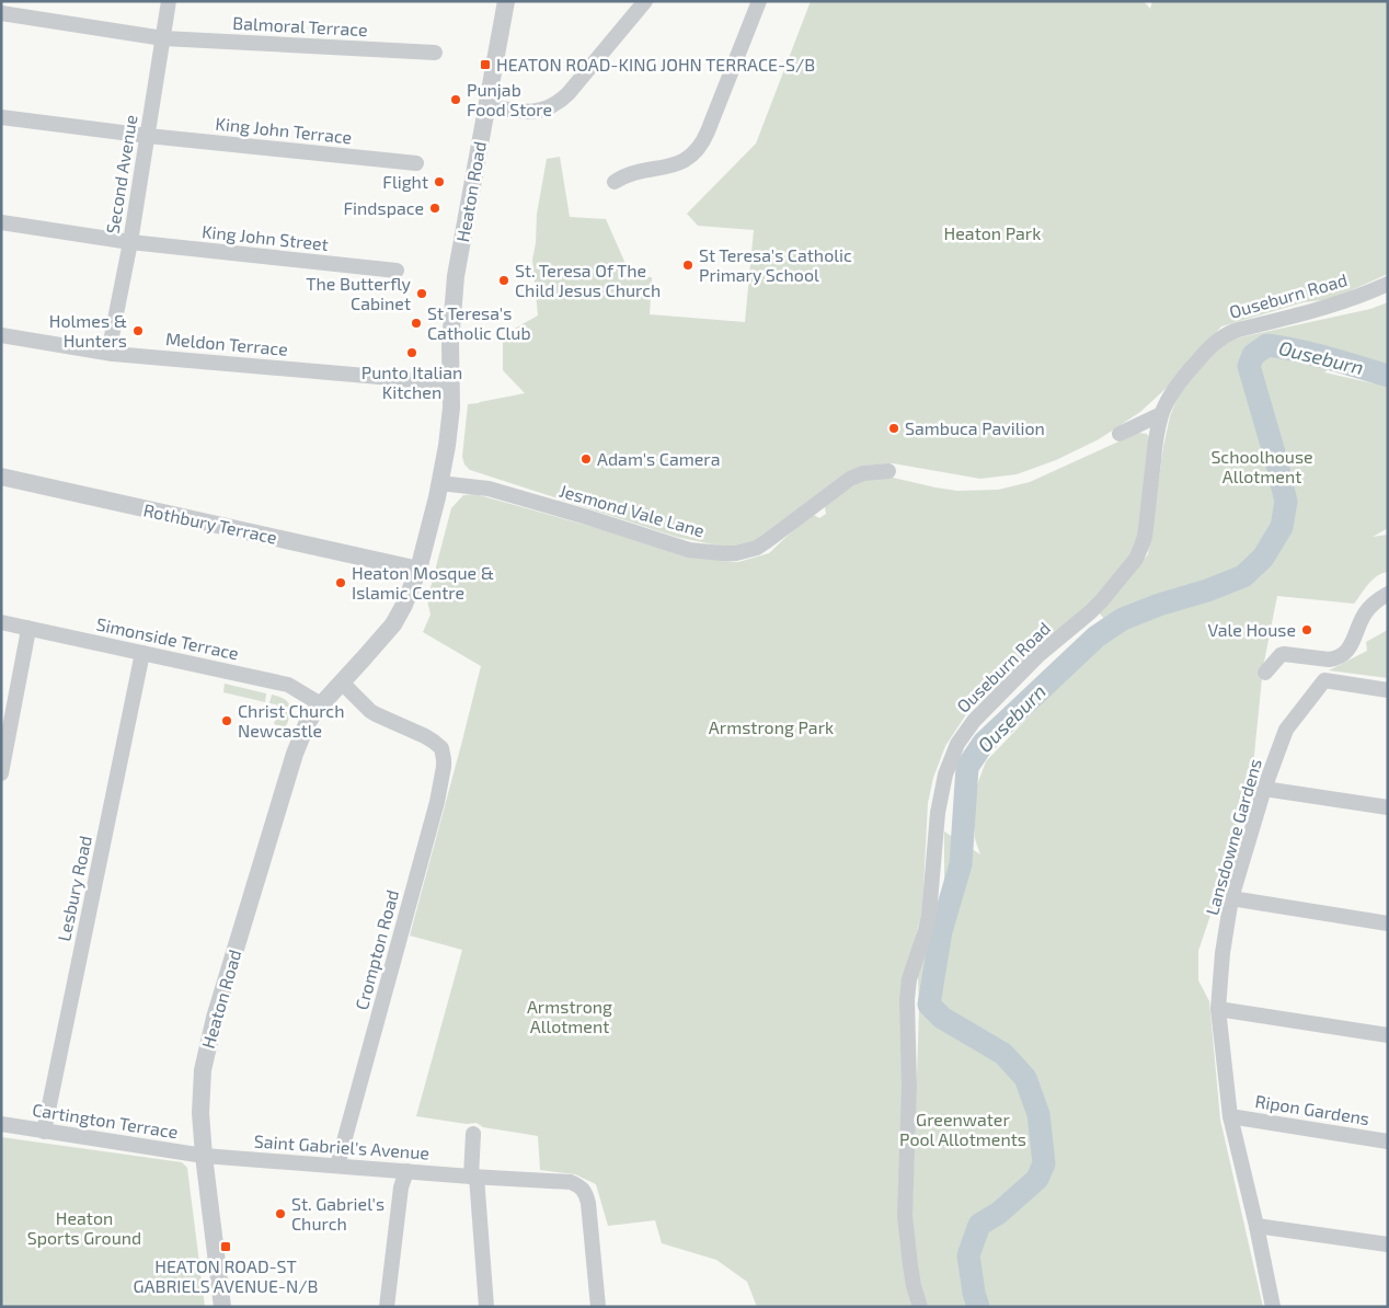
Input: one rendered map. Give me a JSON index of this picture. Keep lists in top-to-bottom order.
{
  "streets": {
    "street": [
      "Balmoral Terrace",
      "King John Terrace",
      "Second Avenue",
      "Heaton Road",
      "King John Street",
      "Ouseburn Road",
      "Meldon Terrace",
      "Jesmond Vale Lane",
      "Rothbury Terrace",
      "Simonside Terrace",
      "Lansdowne Gardens",
      "Lesbury Road",
      "Crompton Road",
      "Ripon Gardens",
      "Cartington Terrace",
      "Saint Gabriel's Avenue"
    ]
  },
  "crossings": [
    ["Balmoral Terrace", "Second Avenue"],
    ["King John Terrace", "Second Avenue"],
    ["Second Avenue", "King John Street"],
    ["Second Avenue", "Meldon Terrace"],
    ["Heaton Road", "Meldon Terrace"],
    ["Heaton Road", "Jesmond Vale Lane"],
    ["Heaton Road", "Rothbury Terrace"],
    ["Heaton Road", "Simonside Terrace"],
    ["Heaton Road", "Crompton Road"],
    ["Heaton Road", "Cartington Terrace"],
    ["Heaton Road", "Saint Gabriel's Avenue"],
    ["Simonside Terrace", "Lesbury Road"],
    ["Lansdowne Gardens", "Ripon Gardens"],
    ["Lesbury Road", "Cartington Terrace"],
    ["Crompton Road", "Saint Gabriel's Avenue"],
    ["Cartington Terrace", "Saint Gabriel's Avenue"]
  ],
  "water": ["Ouseburn"],
  "parks": [
    "Heaton Park",
    "Schoolhouse Allotment",
    "Armstrong Park",
    "Armstrong Allotment",
    "Greenwater Pool Allotments",
    "Heaton Sports Ground"
  ],
  "places": {
    "transit": ["HEATON ROAD-KING JOHN TERRACE-S/B", "HEATON ROAD-ST GABRIELS AVENUE-N/B"],
    "other": [
      "Punjab Food Store",
      "Flight",
      "Findspace",
      "St Teresa's Catholic Primary School",
      "St. Teresa Of The Child Jesus Church",
      "The Butterfly Cabinet",
      "St Teresa's Catholic Club",
      "Holmes & Hunters",
      "Punto Italian Kitchen",
      "Sambuca Pavilion",
      "Adam's Camera",
      "Heaton Mosque & Islamic Centre",
      "Vale House",
      "Christ Church Newcastle",
      "St. Gabriel's Church"
    ]
  }
}
